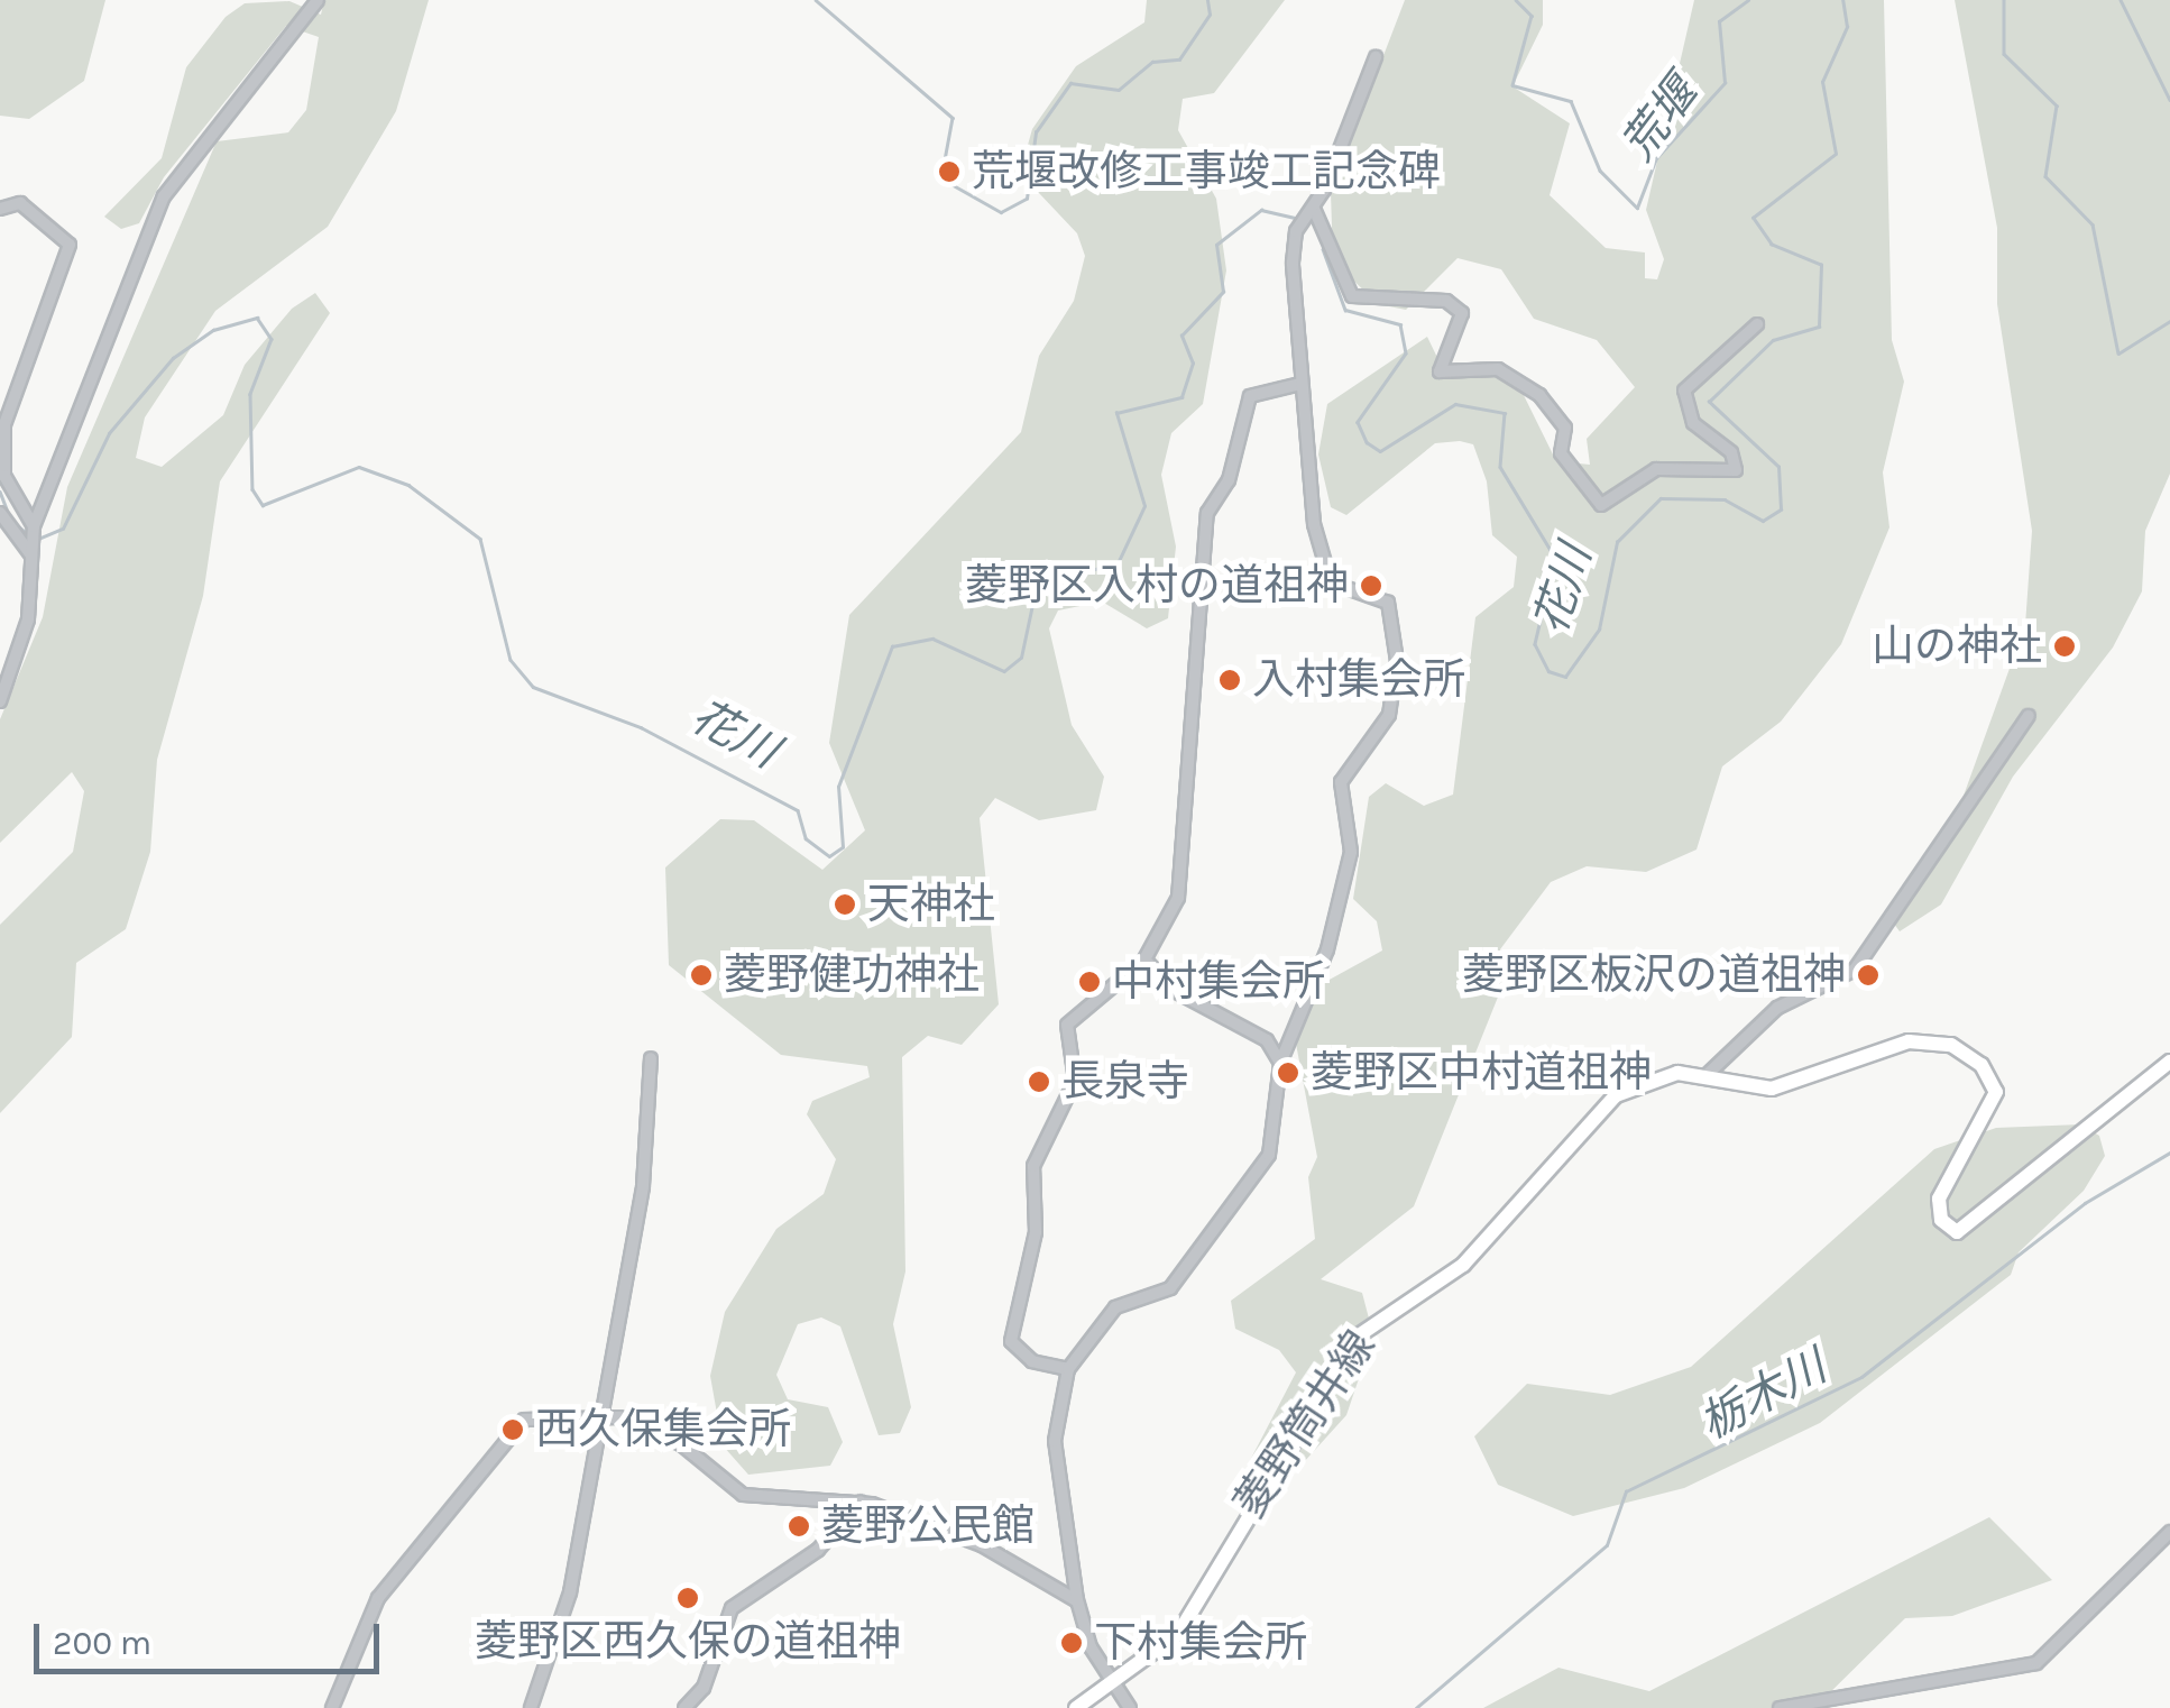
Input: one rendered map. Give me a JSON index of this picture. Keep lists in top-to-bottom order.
{
  "streets": {
    "main road": ["菱野筒井線"]
  },
  "water": ["荒堰", "花川", "栃木川"],
  "places": [
    "荒堰改修工事竣工記念碑",
    "菱野区入村の道祖神",
    "山の神社",
    "入村集会所",
    "天神社",
    "菱野健功神社",
    "菱野区板沢の道祖神",
    "中村集会所",
    "菱野区中村道祖神",
    "長泉寺",
    "西久保集会所",
    "菱野公民館",
    "菱野区西久保の道祖神",
    "下村集会所"
  ],
  "scale_bar": "200 m"
}
